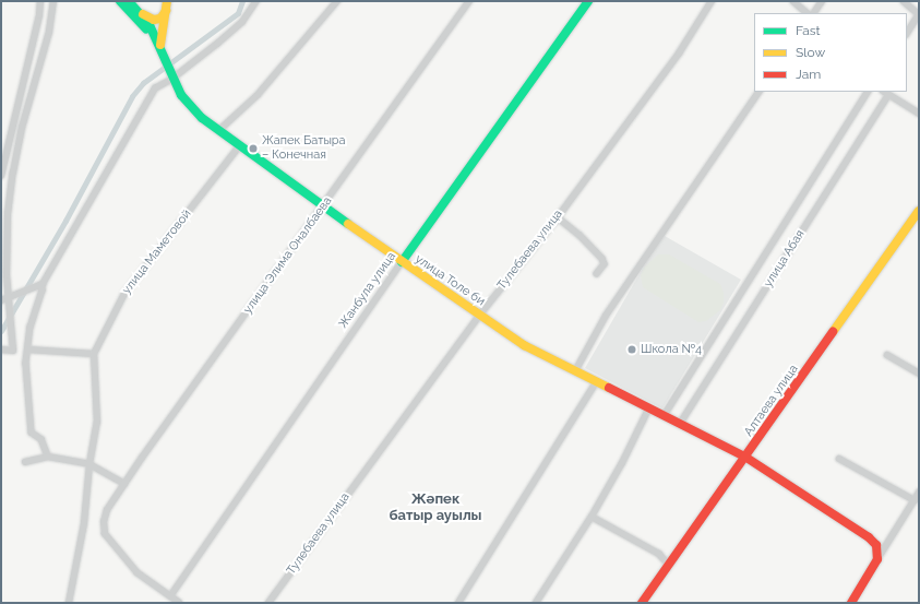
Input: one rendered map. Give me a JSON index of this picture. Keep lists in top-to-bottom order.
{
  "streets": {
    "main road": ["улица Толе би", "Жанбула улица", "Алтаева улица"],
    "street": [
      "Тулебаева улица",
      "улица Маметовой",
      "улица Элима Оналбаева",
      "улица Абая"
    ]
  },
  "crossings": [
    ["Тулебаева улица", "улица Толе би"],
    ["улица Маметовой", "улица Толе би"],
    ["улица Элима Оналбаева", "улица Толе би"],
    ["улица Элима Оналбаева", "Жанбула улица"],
    ["улица Абая", "улица Толе би"],
    ["улица Толе би", "Жанбула улица"],
    ["улица Толе би", "Алтаева улица"]
  ],
  "districts": ["Жәпек батыр ауылы"],
  "places": ["Жапек Батыра – Конечная", "Школа №4"],
  "legend": ["Fast", "Slow", "Jam"]
}
